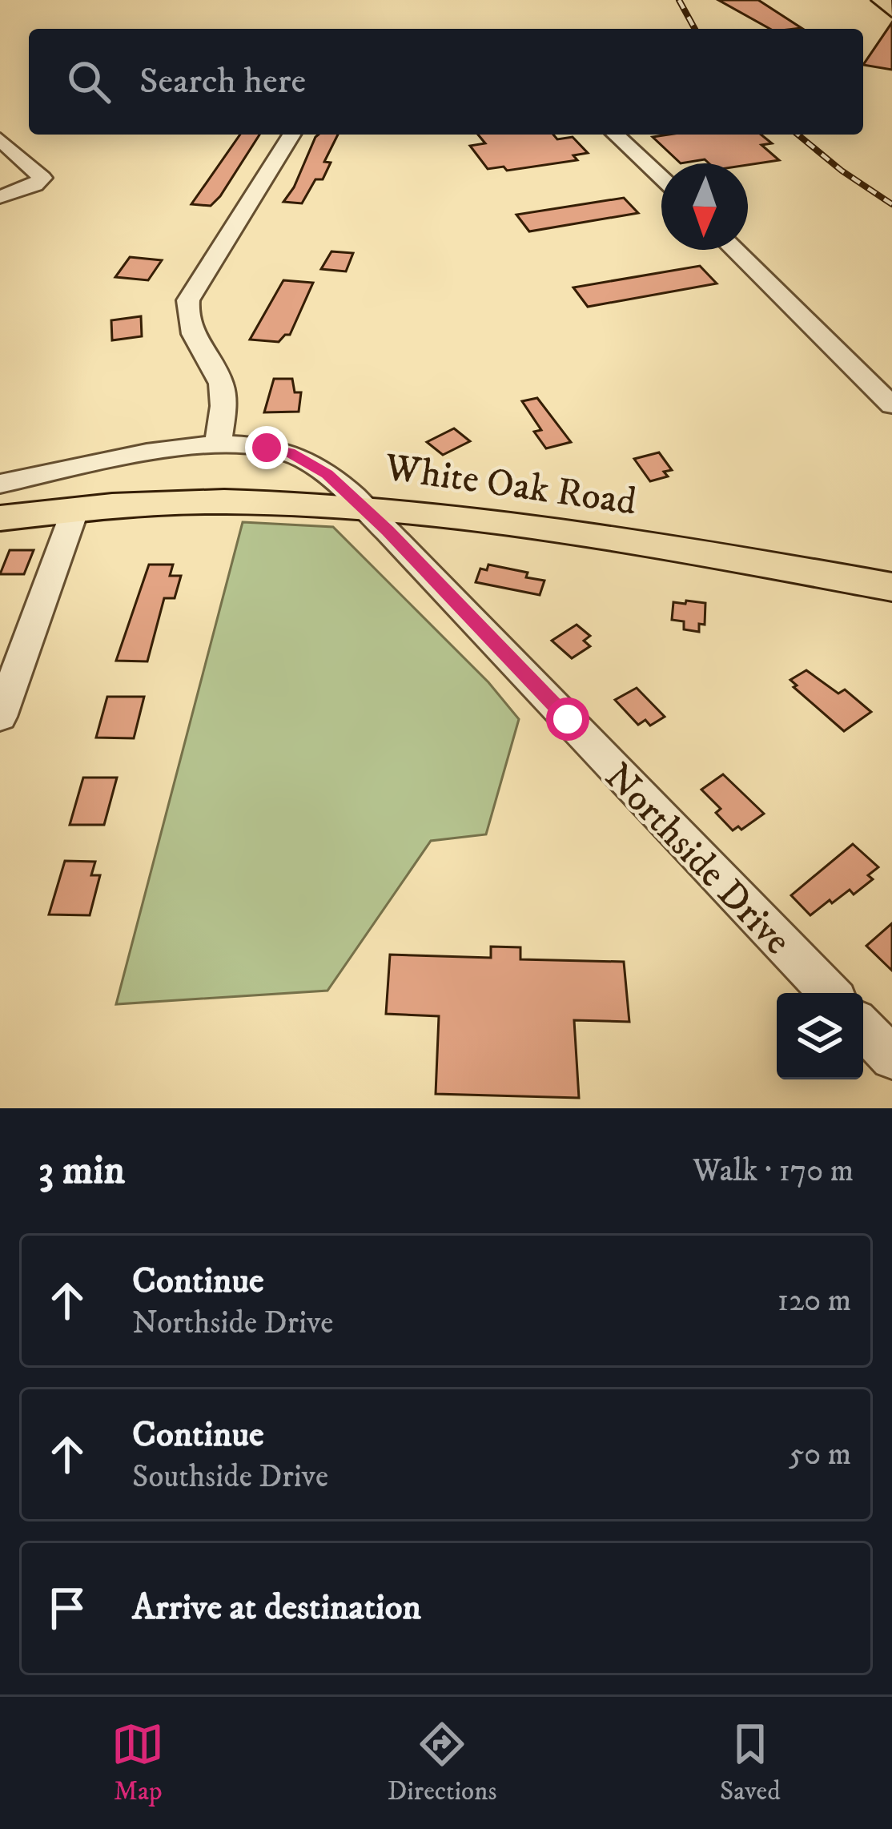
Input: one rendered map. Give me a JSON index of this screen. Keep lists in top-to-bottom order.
{
  "streets": {
    "main road": ["White Oak Road"],
    "street": ["Northside Drive"]
  },
  "crossings": [
    ["White Oak Road", "Northside Drive"]
  ],
  "north": "bottom",
  "page": {
    "search": "Search here",
    "heading": ["3 min", "Walk · 170 m"],
    "list": [
      ["Continue", "Northside Drive", "120 m"],
      ["Continue", "Southside Drive", "50 m"],
      "Arrive at destination"
    ],
    "nav": ["Map", "Directions", "Saved"]
  }
}
